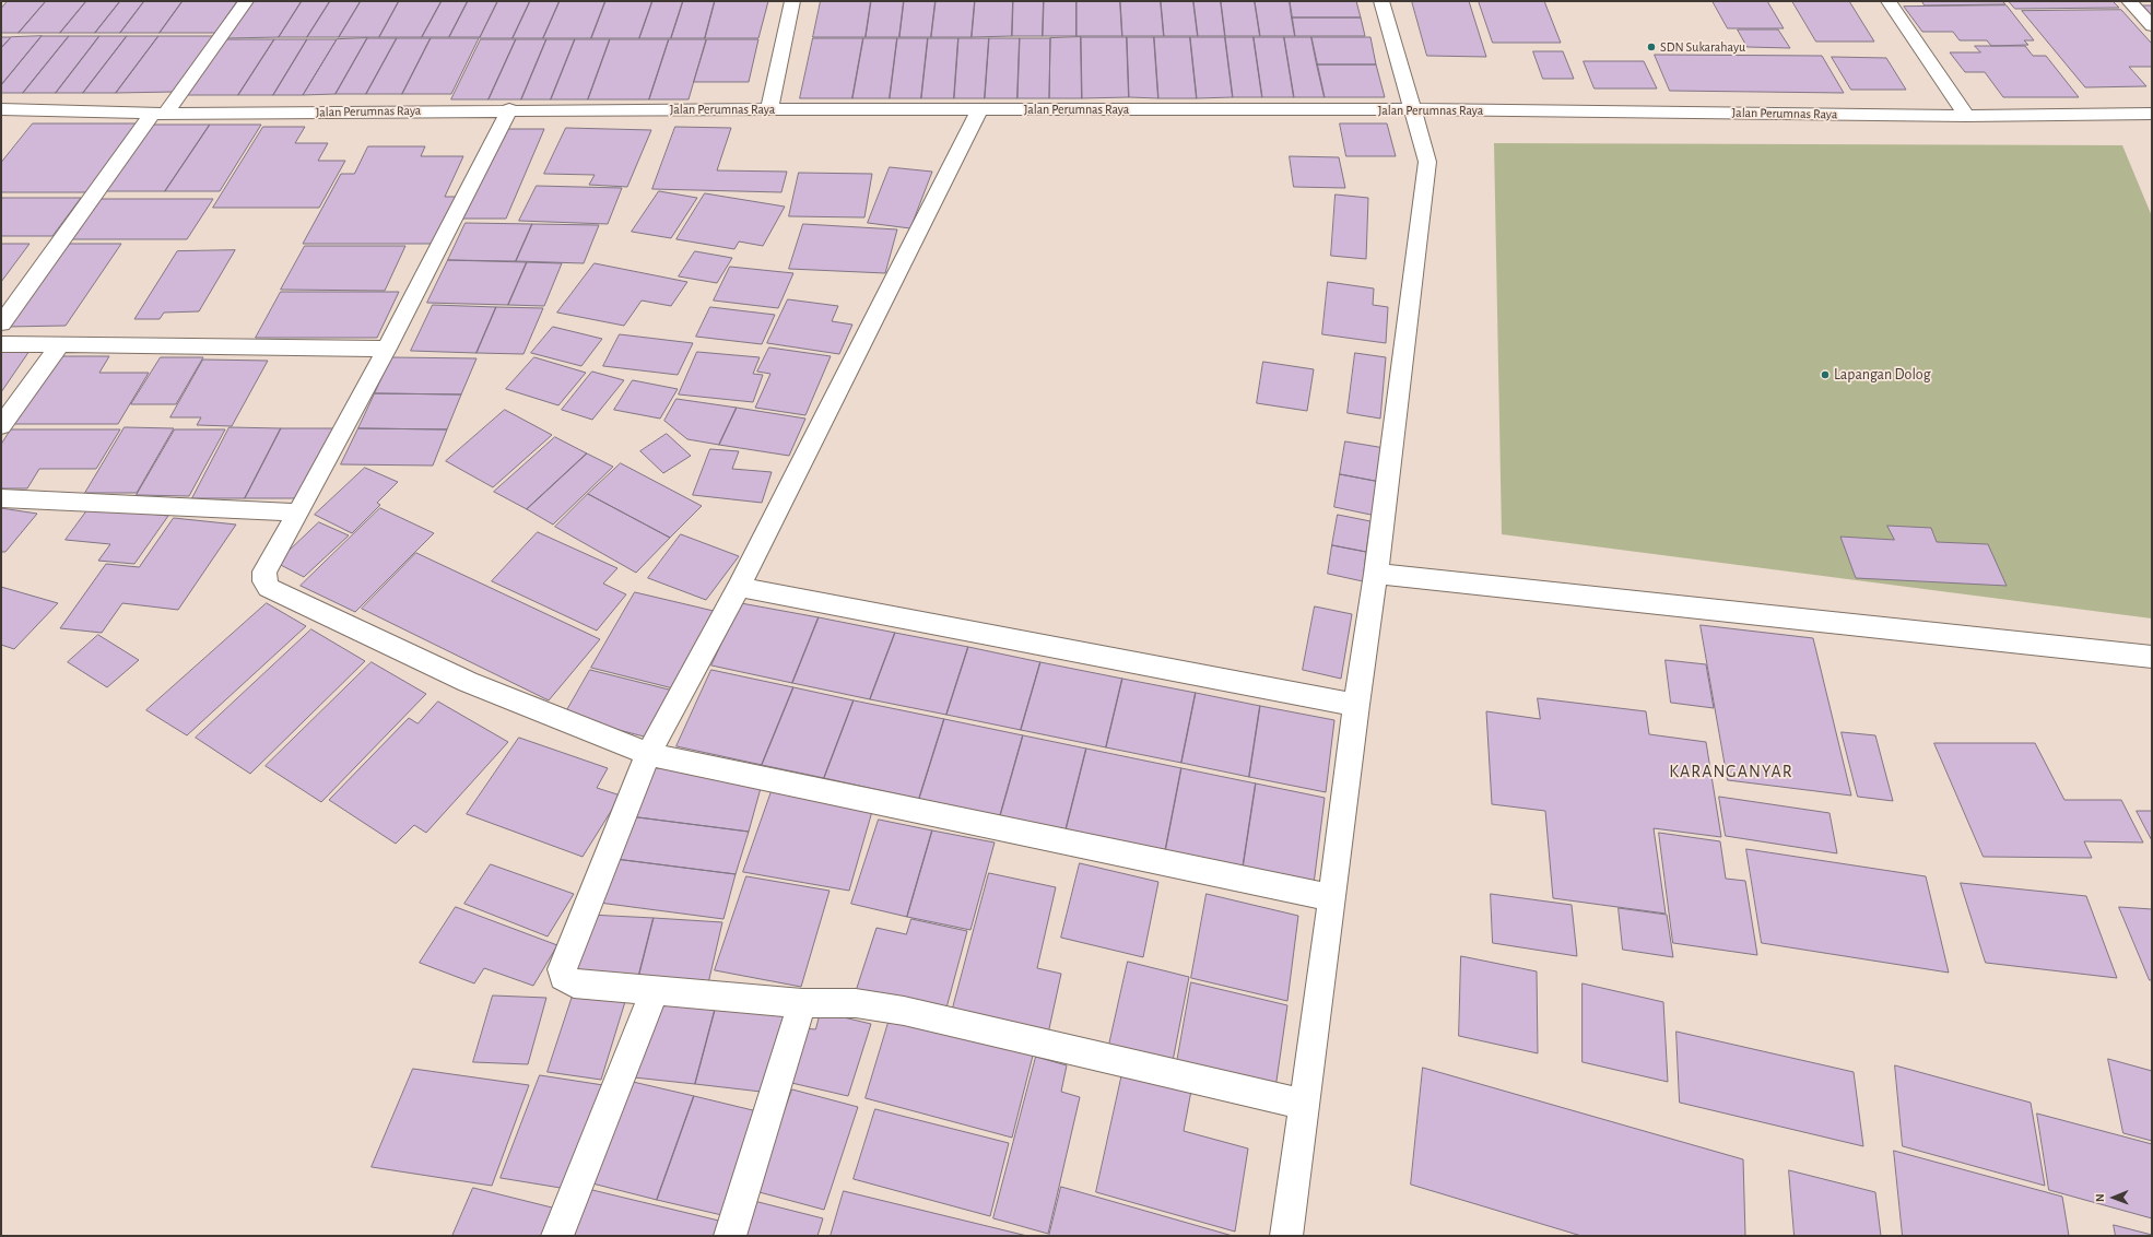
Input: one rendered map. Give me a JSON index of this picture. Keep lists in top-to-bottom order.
{
  "streets": {
    "street": ["Jalan Perumnas Raya"]
  },
  "districts": ["KARANGANYAR"],
  "places": ["SDN Sukarahayu", "Lapangan Dolog"],
  "north": "left"
}
